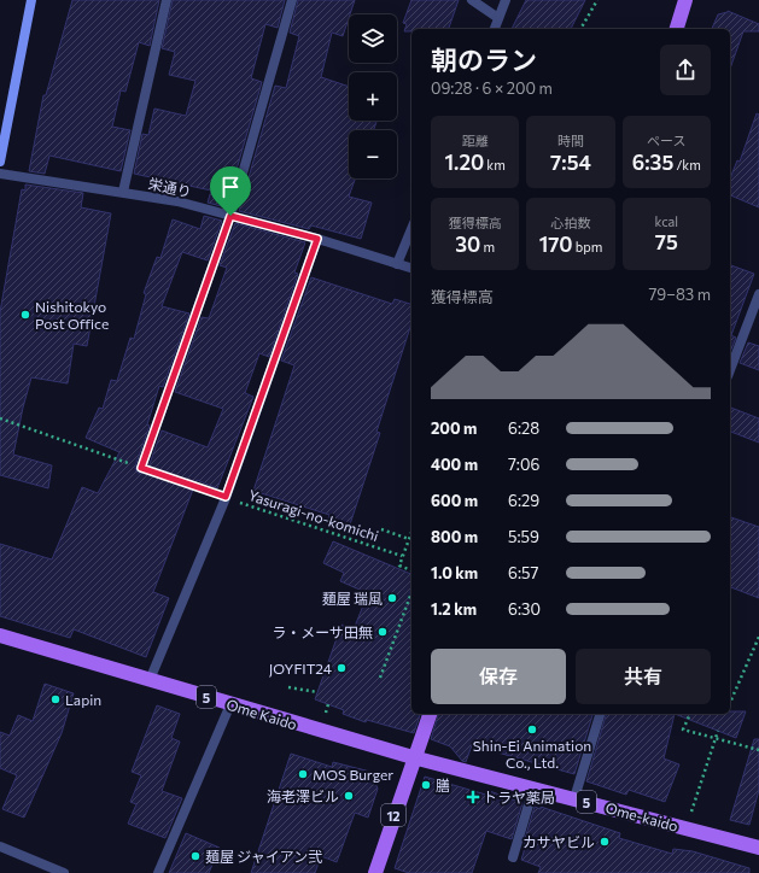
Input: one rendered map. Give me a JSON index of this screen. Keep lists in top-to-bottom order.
{
  "streets": {
    "main road": [
      "5",
      "Ome Kaido",
      "12",
      "Ome-kaido"
    ],
    "street": ["栄通り"],
    "path": ["Yasuragi-no-komichi"]
  },
  "crossings": [
    ["Ome Kaido", "12"],
    ["Ome Kaido", "Ome-kaido"],
    ["12", "Ome-kaido"]
  ],
  "places": {
    "other": [
      "Nishitokyo Post Office",
      "麺屋 瑞風",
      "ラ・メーサ田無",
      "JOYFIT24",
      "Lapin",
      "Shin-Ei Animation Co., Ltd.",
      "MOS Burger",
      "膳",
      "海老澤ビル",
      "カサヤビル",
      "麺屋 ジャイアン弐"
    ],
    "health": ["トラヤ薬局"]
  },
  "page": {
    "map_buttons": ["+", "−"],
    "heading": ["朝のラン", "09:28 · 6 × 200 m"],
    "stats": [
      ["距離", "1.20 km"],
      ["時間", "7:54"],
      ["ペース", "6:35 /km"],
      ["獲得標高", "30 m"],
      ["心拍数", "170 bpm"],
      ["kcal", "75"]
    ],
    "chart": ["獲得標高", "79–83 m"],
    "list": [
      {
        "name": "200 m",
        "note": "6:28"
      },
      {
        "name": "400 m",
        "note": "7:06"
      },
      {
        "name": "600 m",
        "note": "6:29"
      },
      {
        "name": "800 m",
        "note": "5:59"
      },
      {
        "name": "1.0 km",
        "note": "6:57"
      },
      {
        "name": "1.2 km",
        "note": "6:30"
      }
    ],
    "buttons": ["保存", "共有"]
  }
}
